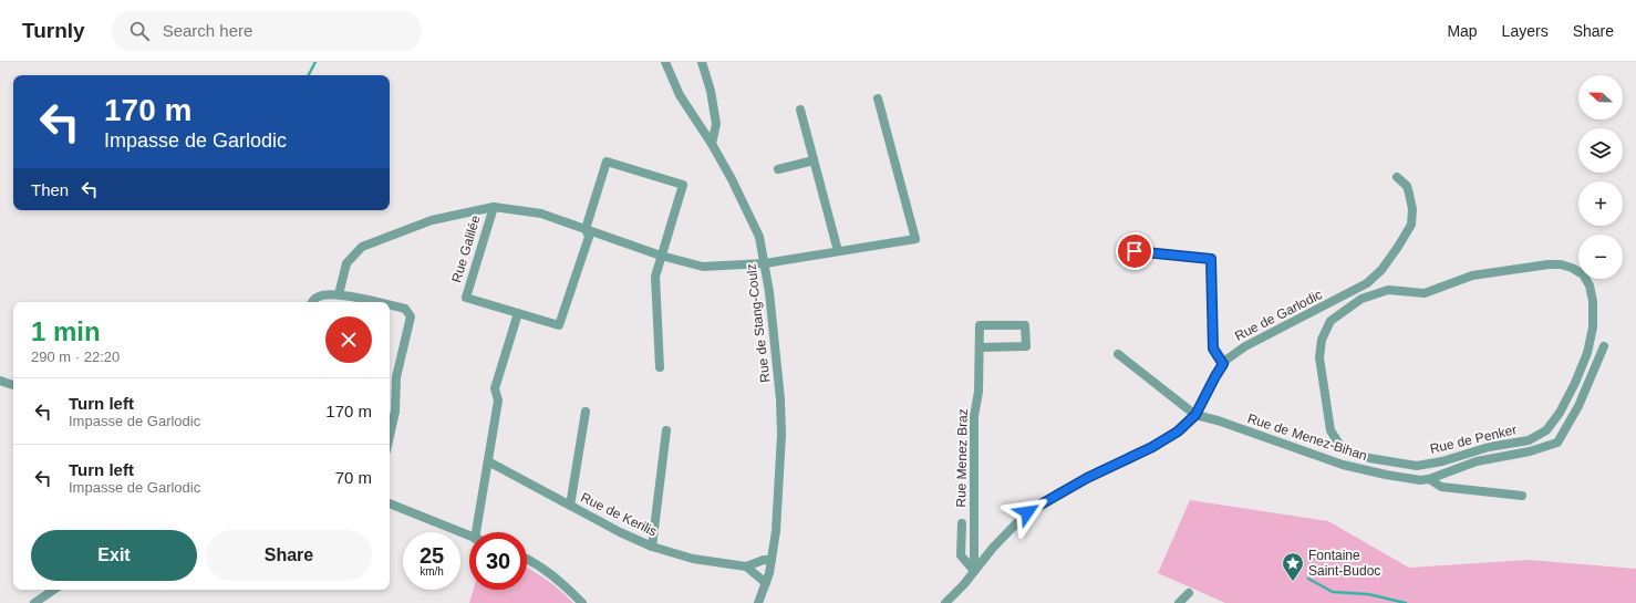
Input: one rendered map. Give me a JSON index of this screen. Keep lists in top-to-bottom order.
{
  "streets": {
    "street": [
      "Rue Galilée",
      "Rue de Garlodic",
      "Rue de Stang-Coulz",
      "Rue de Menez-Bihan",
      "Rue de Penker",
      "Rue Menez Braz",
      "Rue de Kerilis"
    ]
  },
  "crossings": [
    ["Rue de Garlodic", "Rue de Menez-Bihan"],
    ["Rue de Garlodic", "Rue Menez Braz"],
    ["Rue de Stang-Coulz", "Rue de Kerilis"]
  ],
  "places": {
    "place": ["Fontaine Saint-Budoc"]
  },
  "north": "left",
  "page": {
    "header": "Turnly",
    "search": "Search here",
    "nav": ["Map", "Layers", "Share"],
    "map_buttons": ["+", "−"],
    "turn": ["170 m", "Impasse de Garlodic"],
    "then": "Then",
    "heading": ["1 min", "290 m · 22:20"],
    "list": [
      {
        "name": "Turn left",
        "note": "Impasse de Garlodic",
        "value": "170 m"
      },
      {
        "name": "Turn left",
        "note": "Impasse de Garlodic",
        "value": "70 m"
      }
    ],
    "buttons": ["Exit", "Share"],
    "speed": "25 km/h",
    "limit": "30"
  }
}
